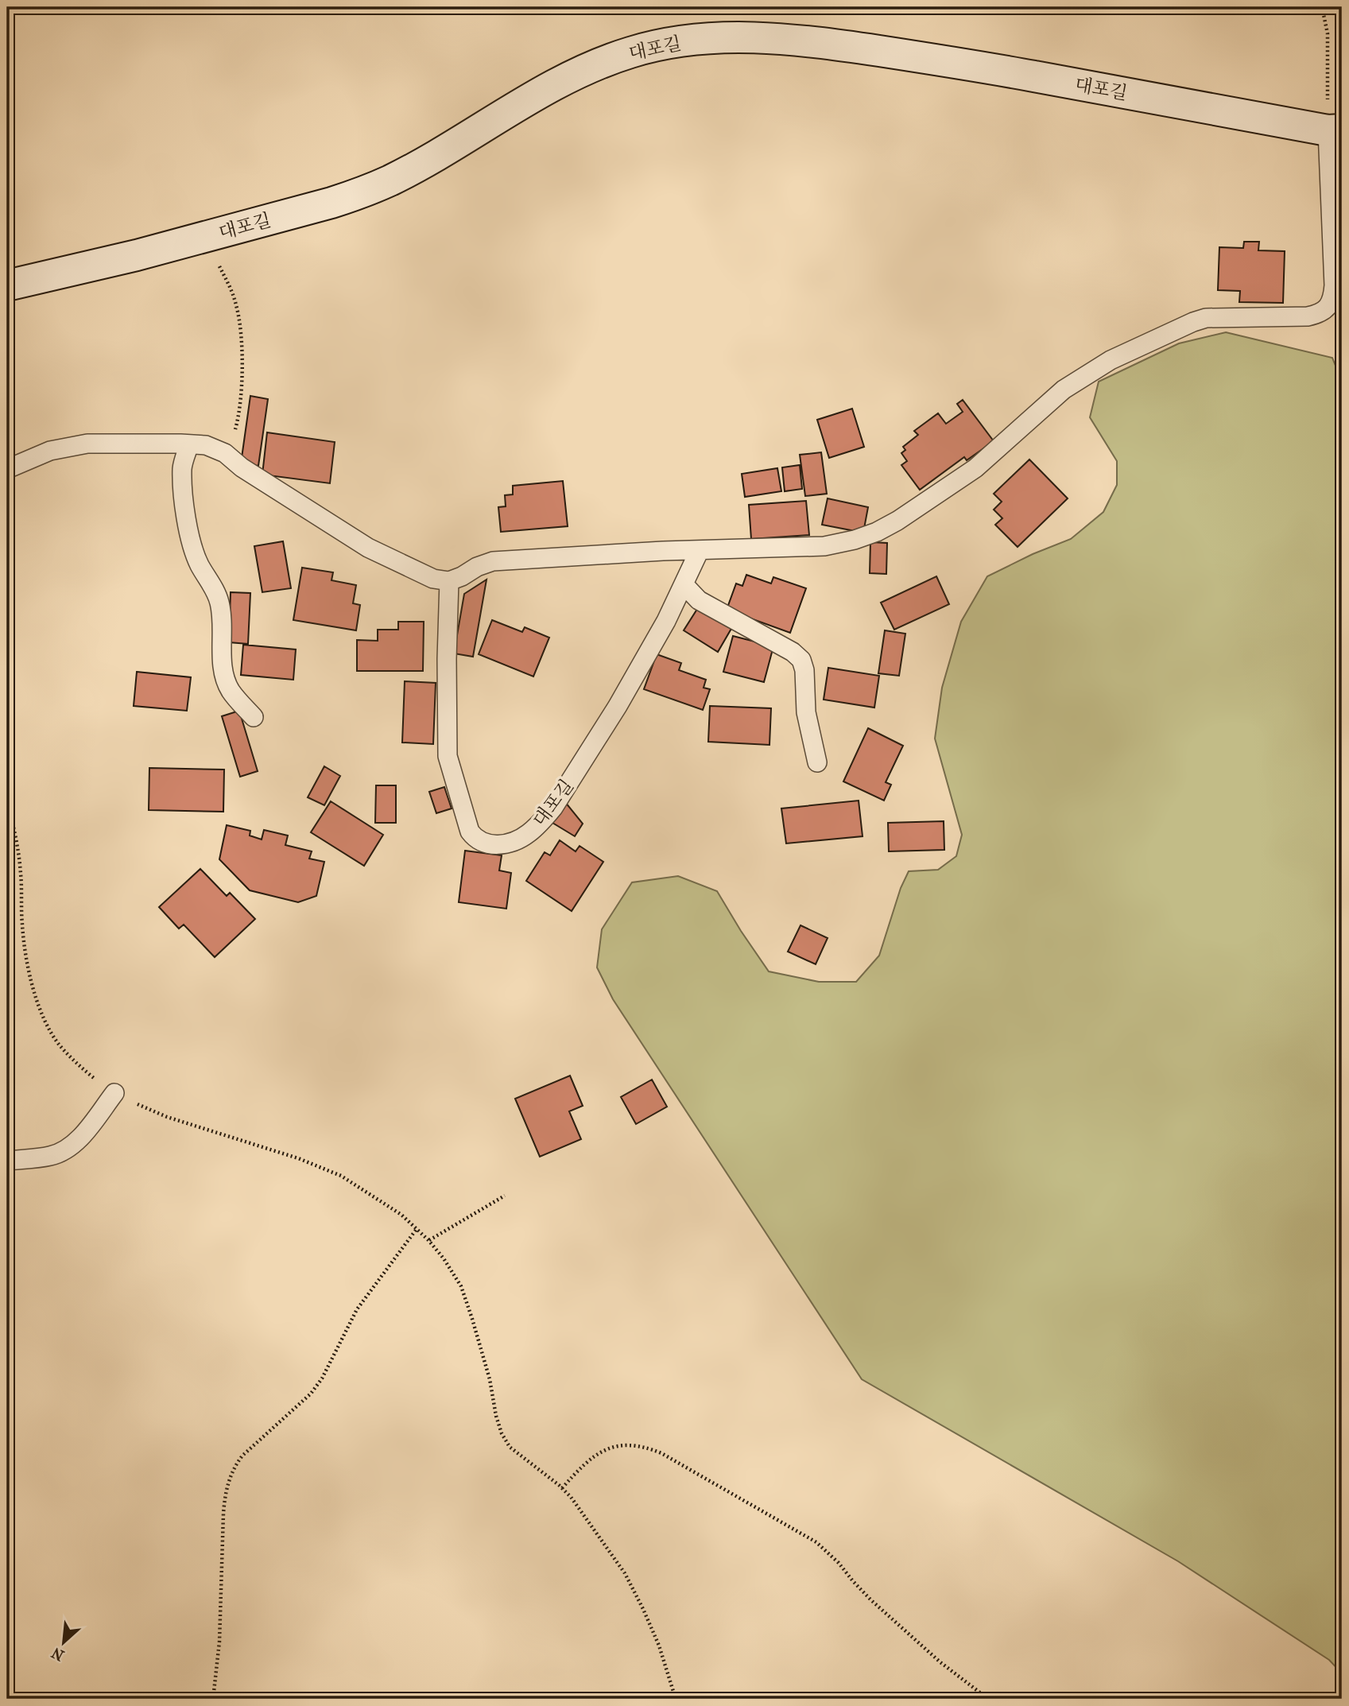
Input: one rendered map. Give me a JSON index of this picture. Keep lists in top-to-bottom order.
{
  "streets": {
    "street": ["대포길"]
  },
  "north": "bottom left"
}
